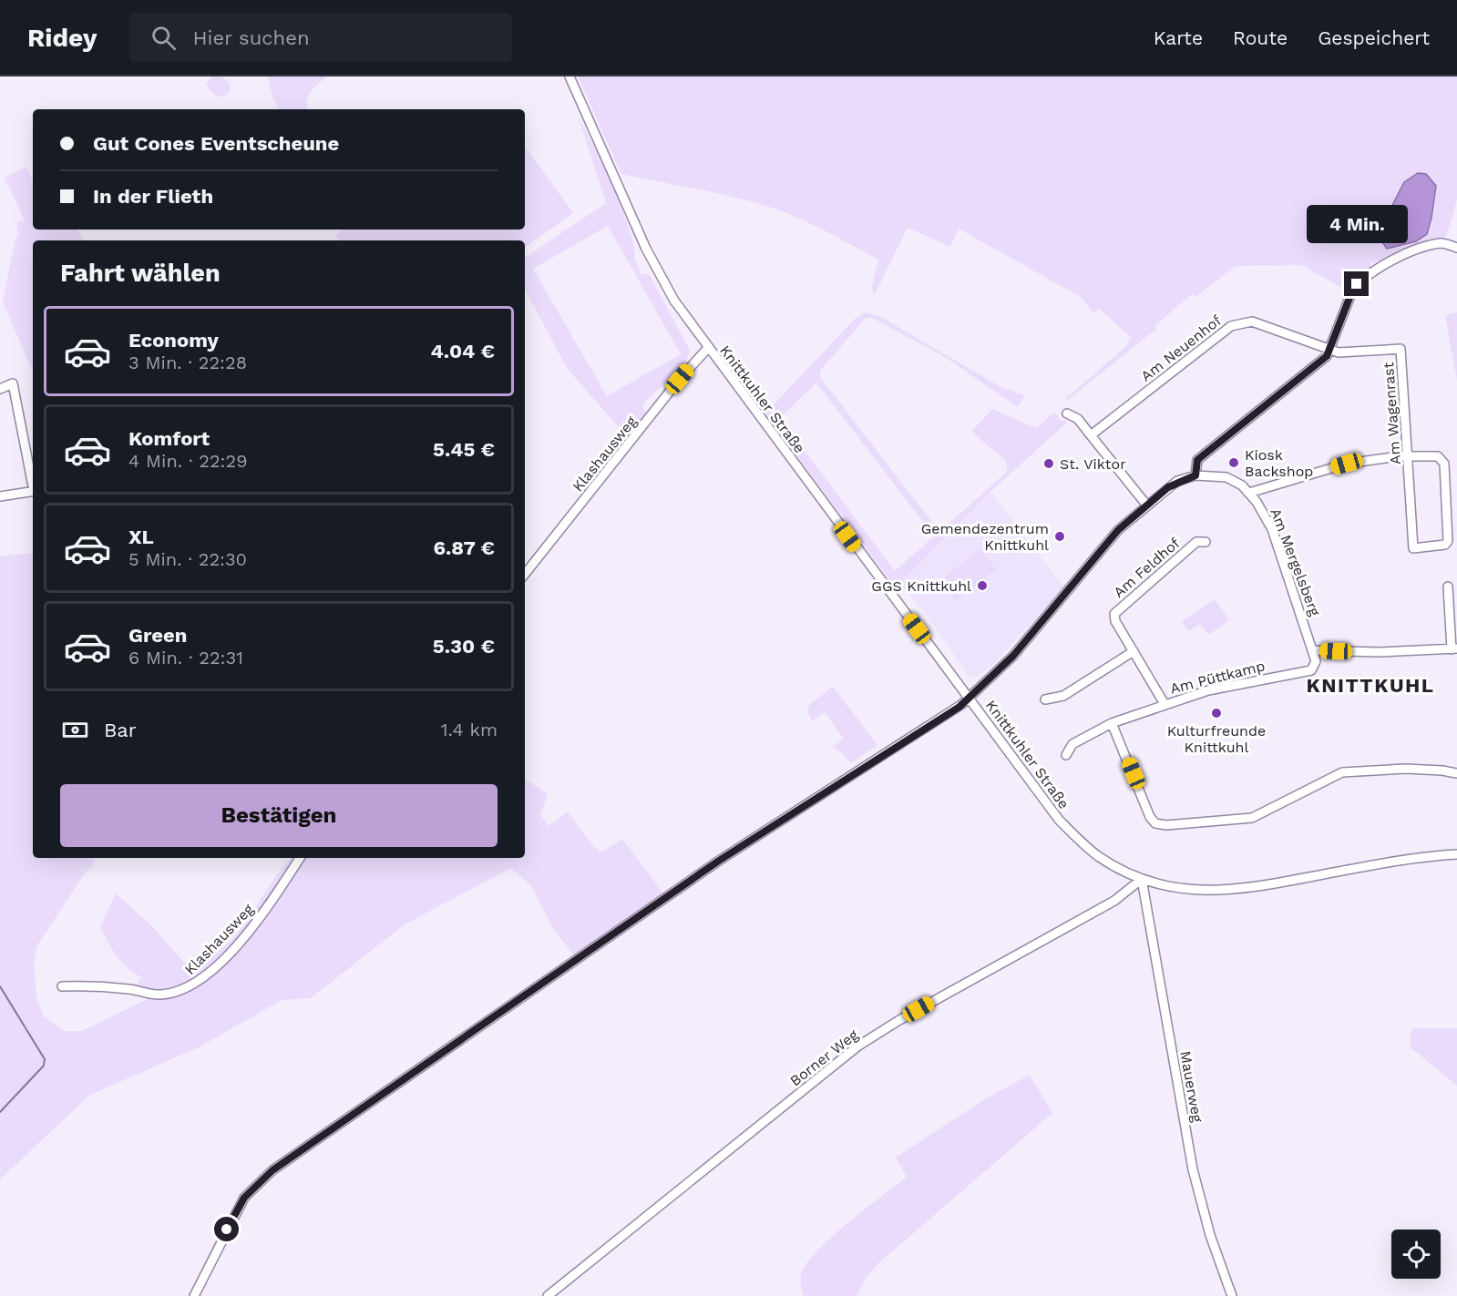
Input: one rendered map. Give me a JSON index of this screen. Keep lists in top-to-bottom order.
{
  "streets": {
    "street": [
      "Am Neuenhof",
      "Knittkuhler Straße",
      "Am Wagenrast",
      "Klashausweg",
      "Am Mergelsberg",
      "Am Feldhof",
      "Am Püttkamp",
      "Borner Weg",
      "Mauerweg"
    ]
  },
  "crossings": [
    ["Am Neuenhof", "Am Wagenrast"],
    ["Knittkuhler Straße", "Klashausweg"],
    ["Knittkuhler Straße", "Am Mergelsberg"],
    ["Knittkuhler Straße", "Borner Weg"],
    ["Knittkuhler Straße", "Mauerweg"],
    ["Am Mergelsberg", "Am Püttkamp"],
    ["Am Feldhof", "Am Püttkamp"],
    ["Borner Weg", "Mauerweg"]
  ],
  "districts": ["KNITTKUHL"],
  "places": [
    "Kiosk Backshop",
    "St. Viktor",
    "Gemendezentrum Knittkuhl",
    "GGS Knittkuhl",
    "Kulturfreunde Knittkuhl"
  ],
  "page": {
    "header": "Ridey",
    "search": "Hier suchen",
    "nav": ["Karte", "Route", "Gespeichert"],
    "banner": ["Gut Cones Eventscheune", "In der Flieth"],
    "bubble": "4 Min.",
    "heading": "Fahrt wählen",
    "list": [
      {
        "name": "Economy",
        "note": "3 Min. · 22:28",
        "value": "4.04 €"
      },
      {
        "name": "Komfort",
        "note": "4 Min. · 22:29",
        "value": "5.45 €"
      },
      {
        "name": "XL",
        "note": "5 Min. · 22:30",
        "value": "6.87 €"
      },
      {
        "name": "Green",
        "note": "6 Min. · 22:31",
        "value": "5.30 €"
      }
    ],
    "pay": ["Bar", "1.4 km"],
    "buttons": "Bestätigen"
  }
}
